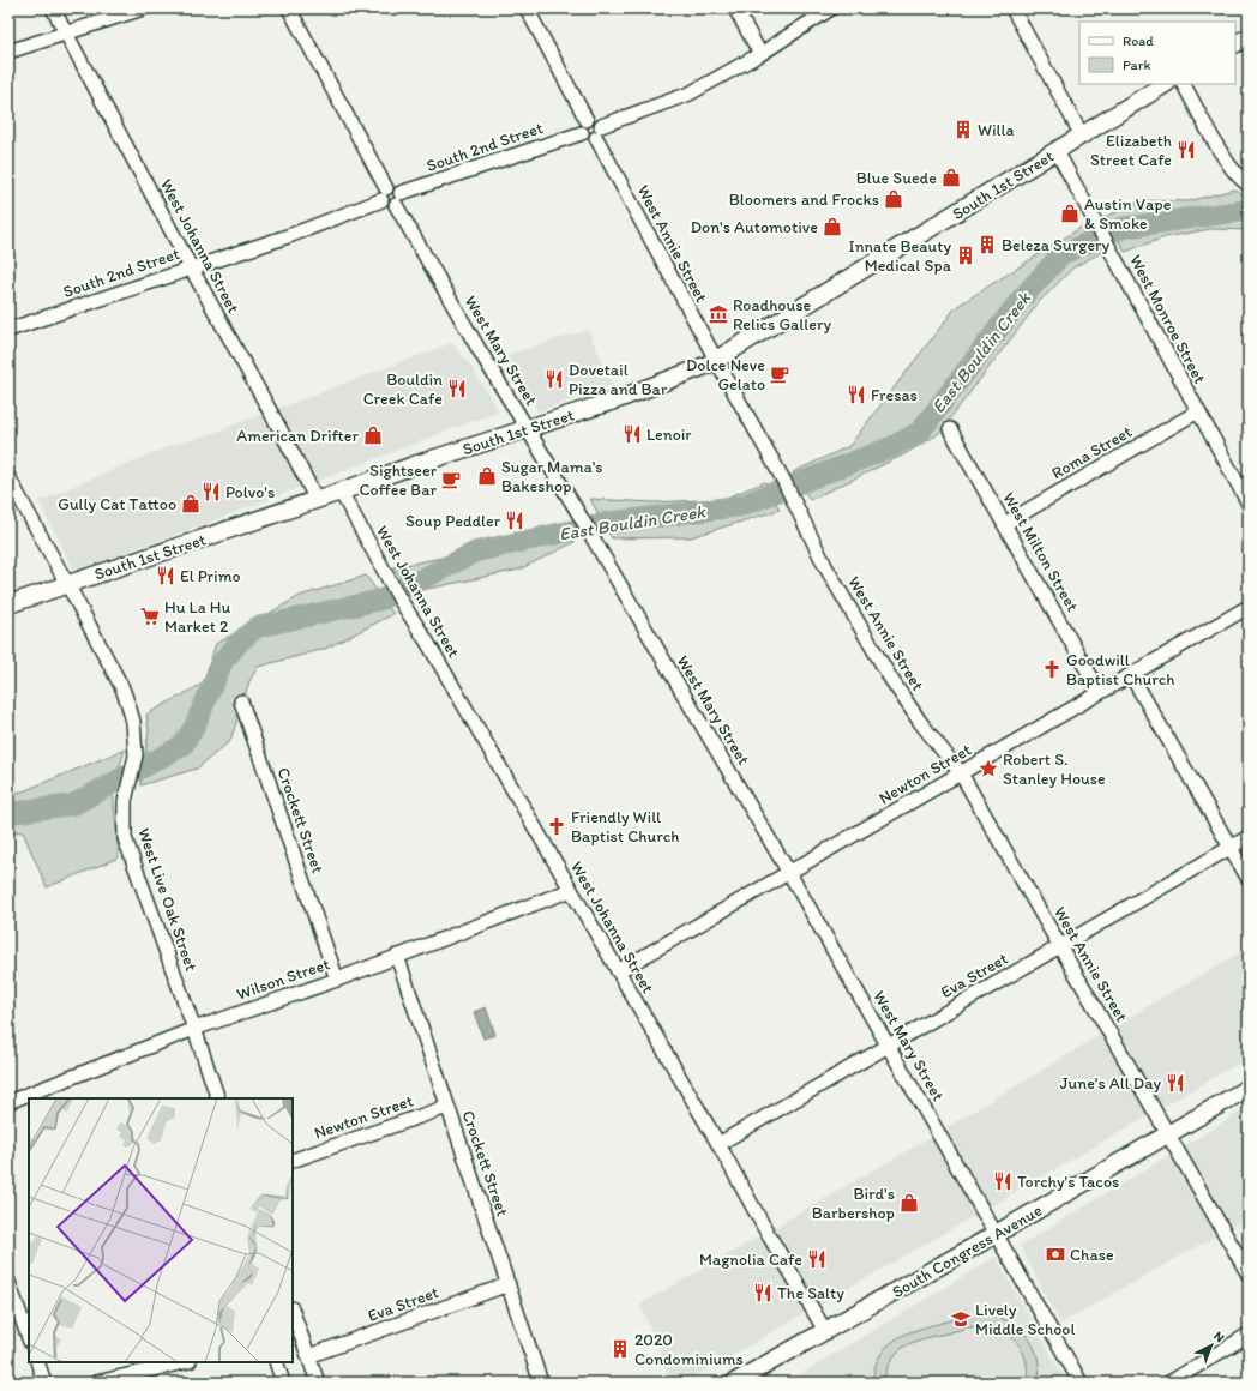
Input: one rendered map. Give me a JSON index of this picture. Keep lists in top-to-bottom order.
{
  "streets": {
    "main road": ["South 1st Street", "South Congress Avenue"],
    "street": [
      "South 2nd Street",
      "West Annie Street",
      "West Johanna Street",
      "West Monroe Street",
      "West Mary Street",
      "Roma Street",
      "West Milton Street",
      "Newton Street",
      "Crockett Street",
      "West Live Oak Street",
      "Eva Street",
      "Wilson Street"
    ]
  },
  "crossings": [
    ["South 2nd Street", "West Johanna Street"],
    ["South 2nd Street", "West Mary Street"],
    ["South 1st Street", "West Annie Street"],
    ["South 1st Street", "West Johanna Street"],
    ["South 1st Street", "West Monroe Street"],
    ["South 1st Street", "West Mary Street"],
    ["South 1st Street", "West Live Oak Street"],
    ["West Annie Street", "Newton Street"],
    ["West Annie Street", "Eva Street"],
    ["West Annie Street", "South Congress Avenue"],
    ["West Johanna Street", "Newton Street"],
    ["West Johanna Street", "Eva Street"],
    ["West Johanna Street", "Wilson Street"],
    ["West Johanna Street", "South Congress Avenue"],
    ["West Monroe Street", "Roma Street"],
    ["West Mary Street", "Newton Street"],
    ["West Mary Street", "Eva Street"],
    ["West Mary Street", "South Congress Avenue"],
    ["Roma Street", "West Milton Street"],
    ["West Milton Street", "Newton Street"],
    ["Newton Street", "Crockett Street"],
    ["Crockett Street", "Eva Street"],
    ["Crockett Street", "Wilson Street"],
    ["West Live Oak Street", "Wilson Street"]
  ],
  "water": ["East Bouldin Creek"],
  "places": {
    "building": [
      "Willa",
      "Beleza Surgery",
      "Innate Beauty Medical Spa",
      "2020 Condominiums"
    ],
    "restaurant": [
      "Elizabeth Street Cafe",
      "Dovetail Pizza and Bar",
      "Bouldin Creek Cafe",
      "Fresas",
      "Lenoir",
      "Polvo's",
      "Soup Peddler",
      "El Primo",
      "June's All Day",
      "Torchy's Tacos",
      "Magnolia Cafe",
      "The Salty"
    ],
    "shop": [
      "Blue Suede",
      "Bloomers and Frocks",
      "Austin Vape & Smoke",
      "Don's Automotive",
      "American Drifter",
      "Sugar Mama's Bakeshop",
      "Gully Cat Tattoo",
      "Bird's Barbershop"
    ],
    "museum": ["Roadhouse Relics Gallery"],
    "cafe": ["Dolce Neve Gelato", "Sightseer Coffee Bar"],
    "supermarket": ["Hu La Hu Market 2"],
    "church": ["Goodwill Baptist Church", "Friendly Will Baptist Church"],
    "place": ["Robert S. Stanley House"],
    "bank": ["Chase"],
    "school or university": ["Lively Middle School"]
  },
  "legend": ["Road", "Park"],
  "north": "top right"
}
